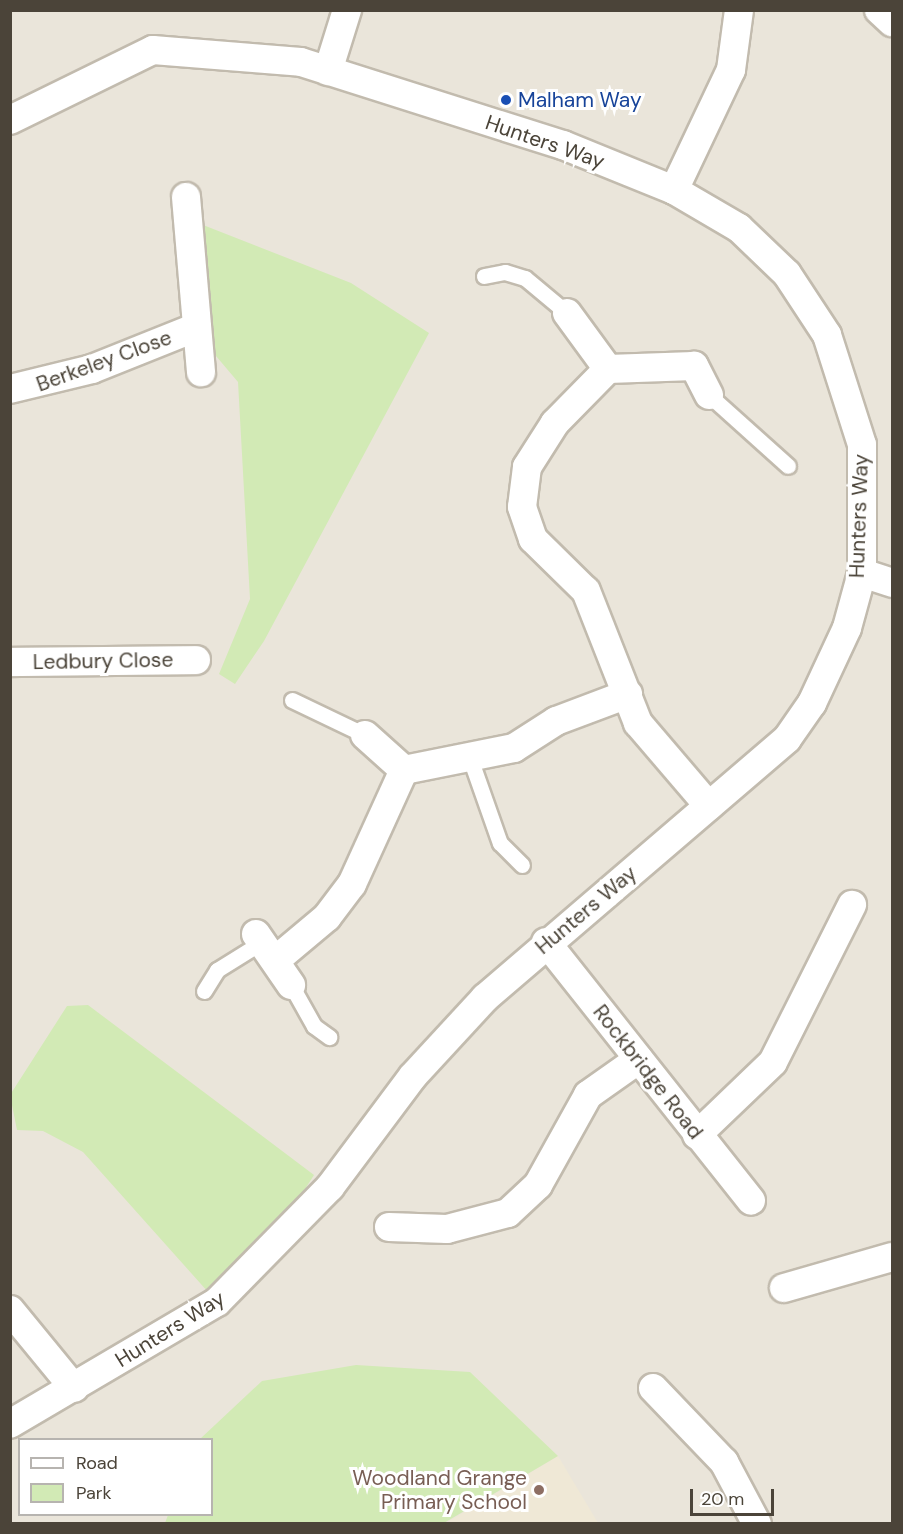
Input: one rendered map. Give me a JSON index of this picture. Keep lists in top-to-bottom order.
{
  "streets": {
    "street": [
      "Hunters Way",
      "Berkeley Close",
      "Ledbury Close",
      "Rockbridge Road"
    ]
  },
  "crossings": [
    ["Hunters Way", "Rockbridge Road"]
  ],
  "places": ["Malham Way", "Woodland Grange Primary School"],
  "legend": ["Road", "Park"],
  "scale_bar": "20 m"
}
